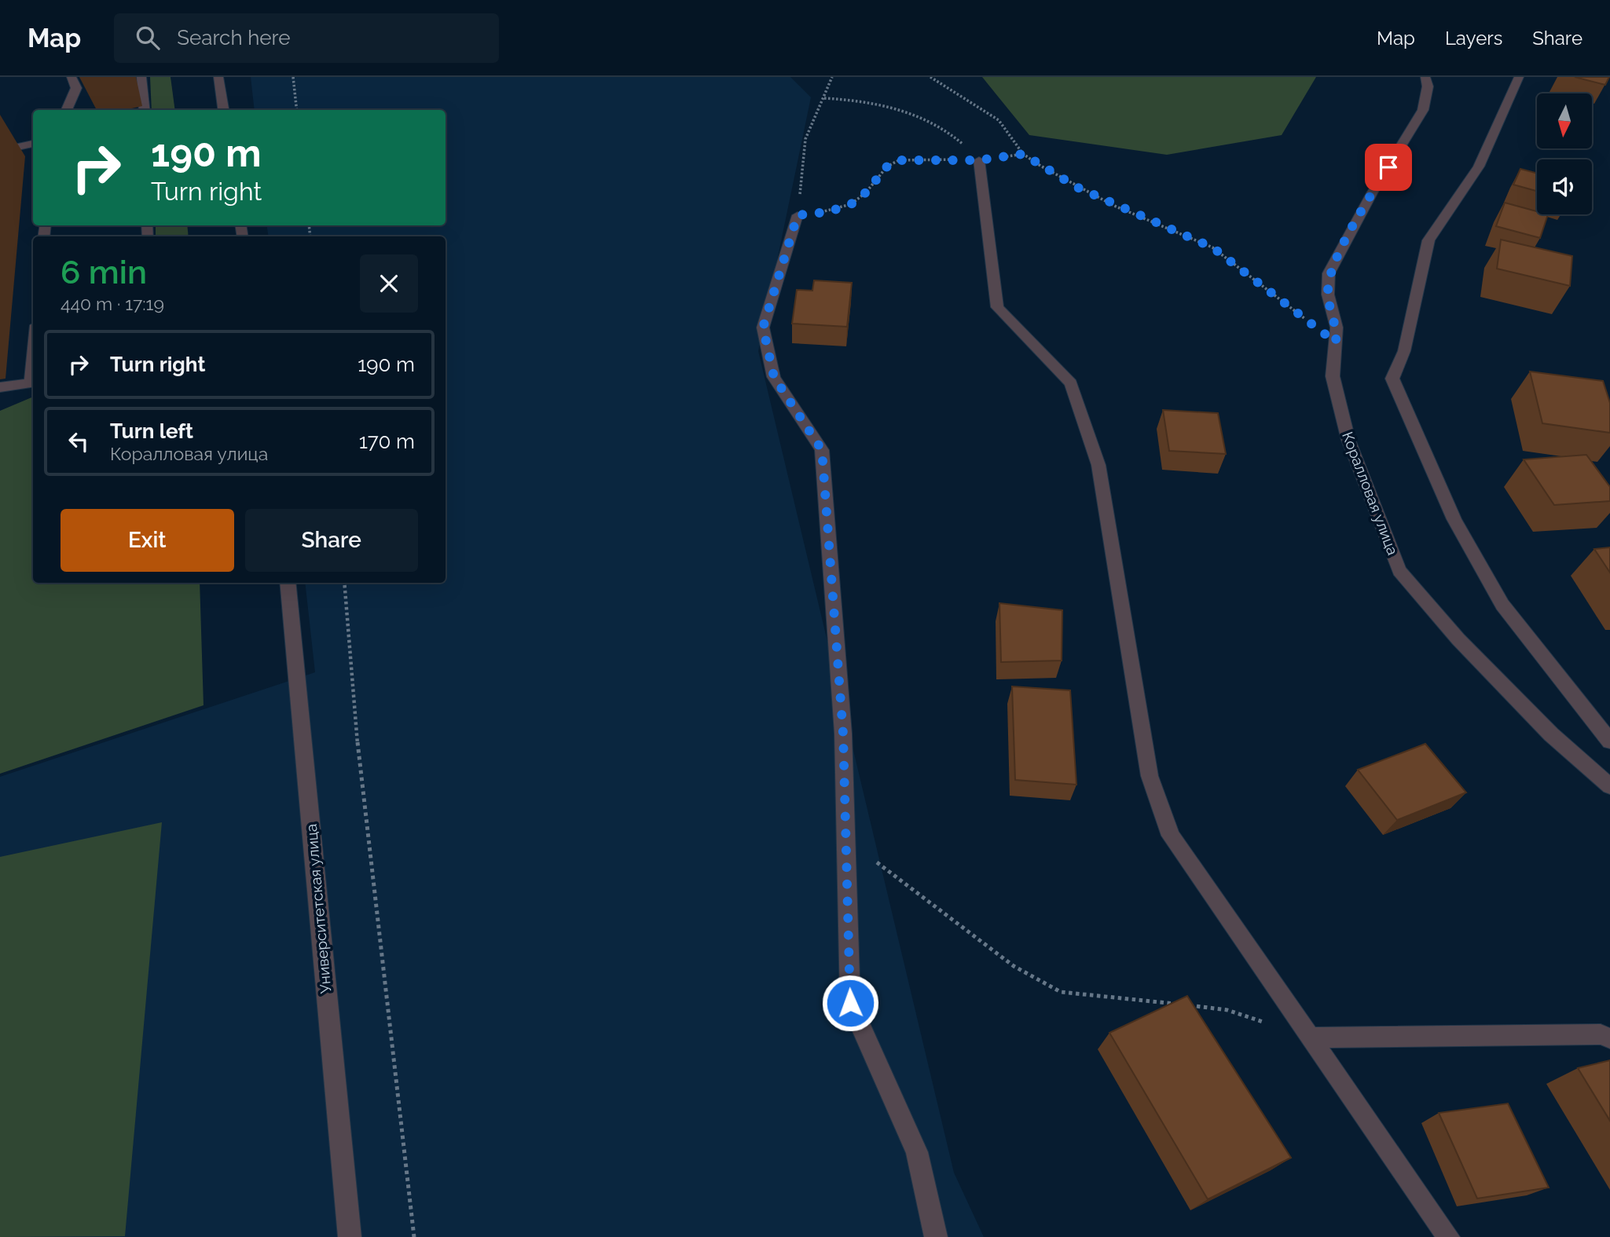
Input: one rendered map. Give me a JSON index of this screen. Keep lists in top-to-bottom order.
{
  "streets": {
    "street": ["Коралловая улица", "Университетская улица"]
  },
  "north": "bottom",
  "page": {
    "header": "Map",
    "search": "Search here",
    "nav": ["Map", "Layers", "Share"],
    "turn": ["190 m", "Turn right"],
    "heading": ["6 min", "440 m · 17:19"],
    "list": [
      {
        "name": "Turn right",
        "value": "190 m"
      },
      {
        "name": "Turn left",
        "note": "Коралловая улица",
        "value": "170 m"
      }
    ],
    "buttons": ["Exit", "Share"]
  }
}
